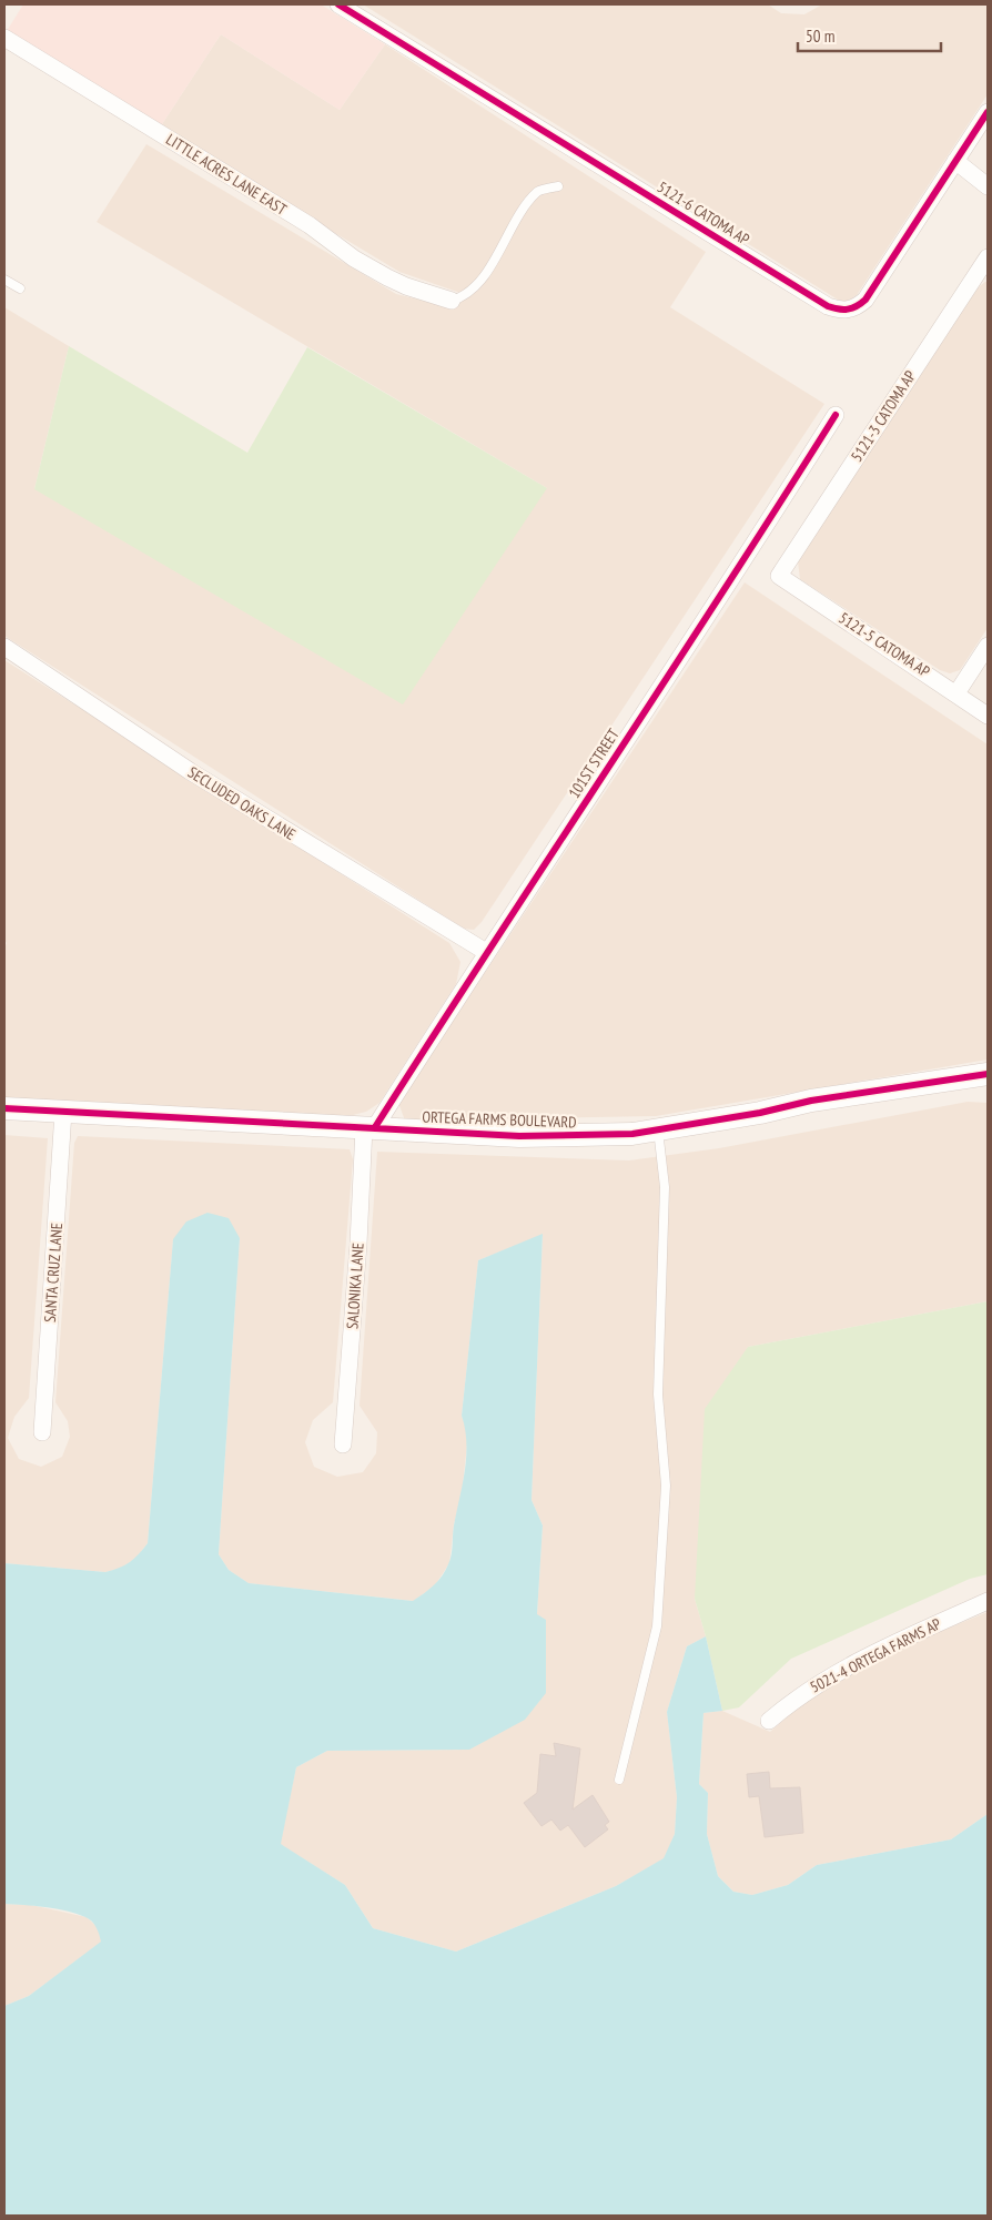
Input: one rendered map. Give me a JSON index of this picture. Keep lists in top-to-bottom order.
{
  "streets": {
    "street": [
      "LITTLE ACRES LANE EAST",
      "5121-6 CATOMA AP",
      "5121-3 CATOMA AP",
      "5121-5 CATOMA AP",
      "101ST STREET",
      "SECLUDED OAKS LANE",
      "ORTEGA FARMS BOULEVARD",
      "SANTA CRUZ LANE",
      "SALONIKA LANE",
      "5021-4 ORTEGA FARMS AP"
    ]
  },
  "crossings": [
    ["5121-3 CATOMA AP", "5121-5 CATOMA AP"],
    ["101ST STREET", "SECLUDED OAKS LANE"],
    ["101ST STREET", "ORTEGA FARMS BOULEVARD"],
    ["101ST STREET", "SALONIKA LANE"],
    ["ORTEGA FARMS BOULEVARD", "SANTA CRUZ LANE"],
    ["ORTEGA FARMS BOULEVARD", "SALONIKA LANE"]
  ],
  "scale_bar": "50 m"
}
